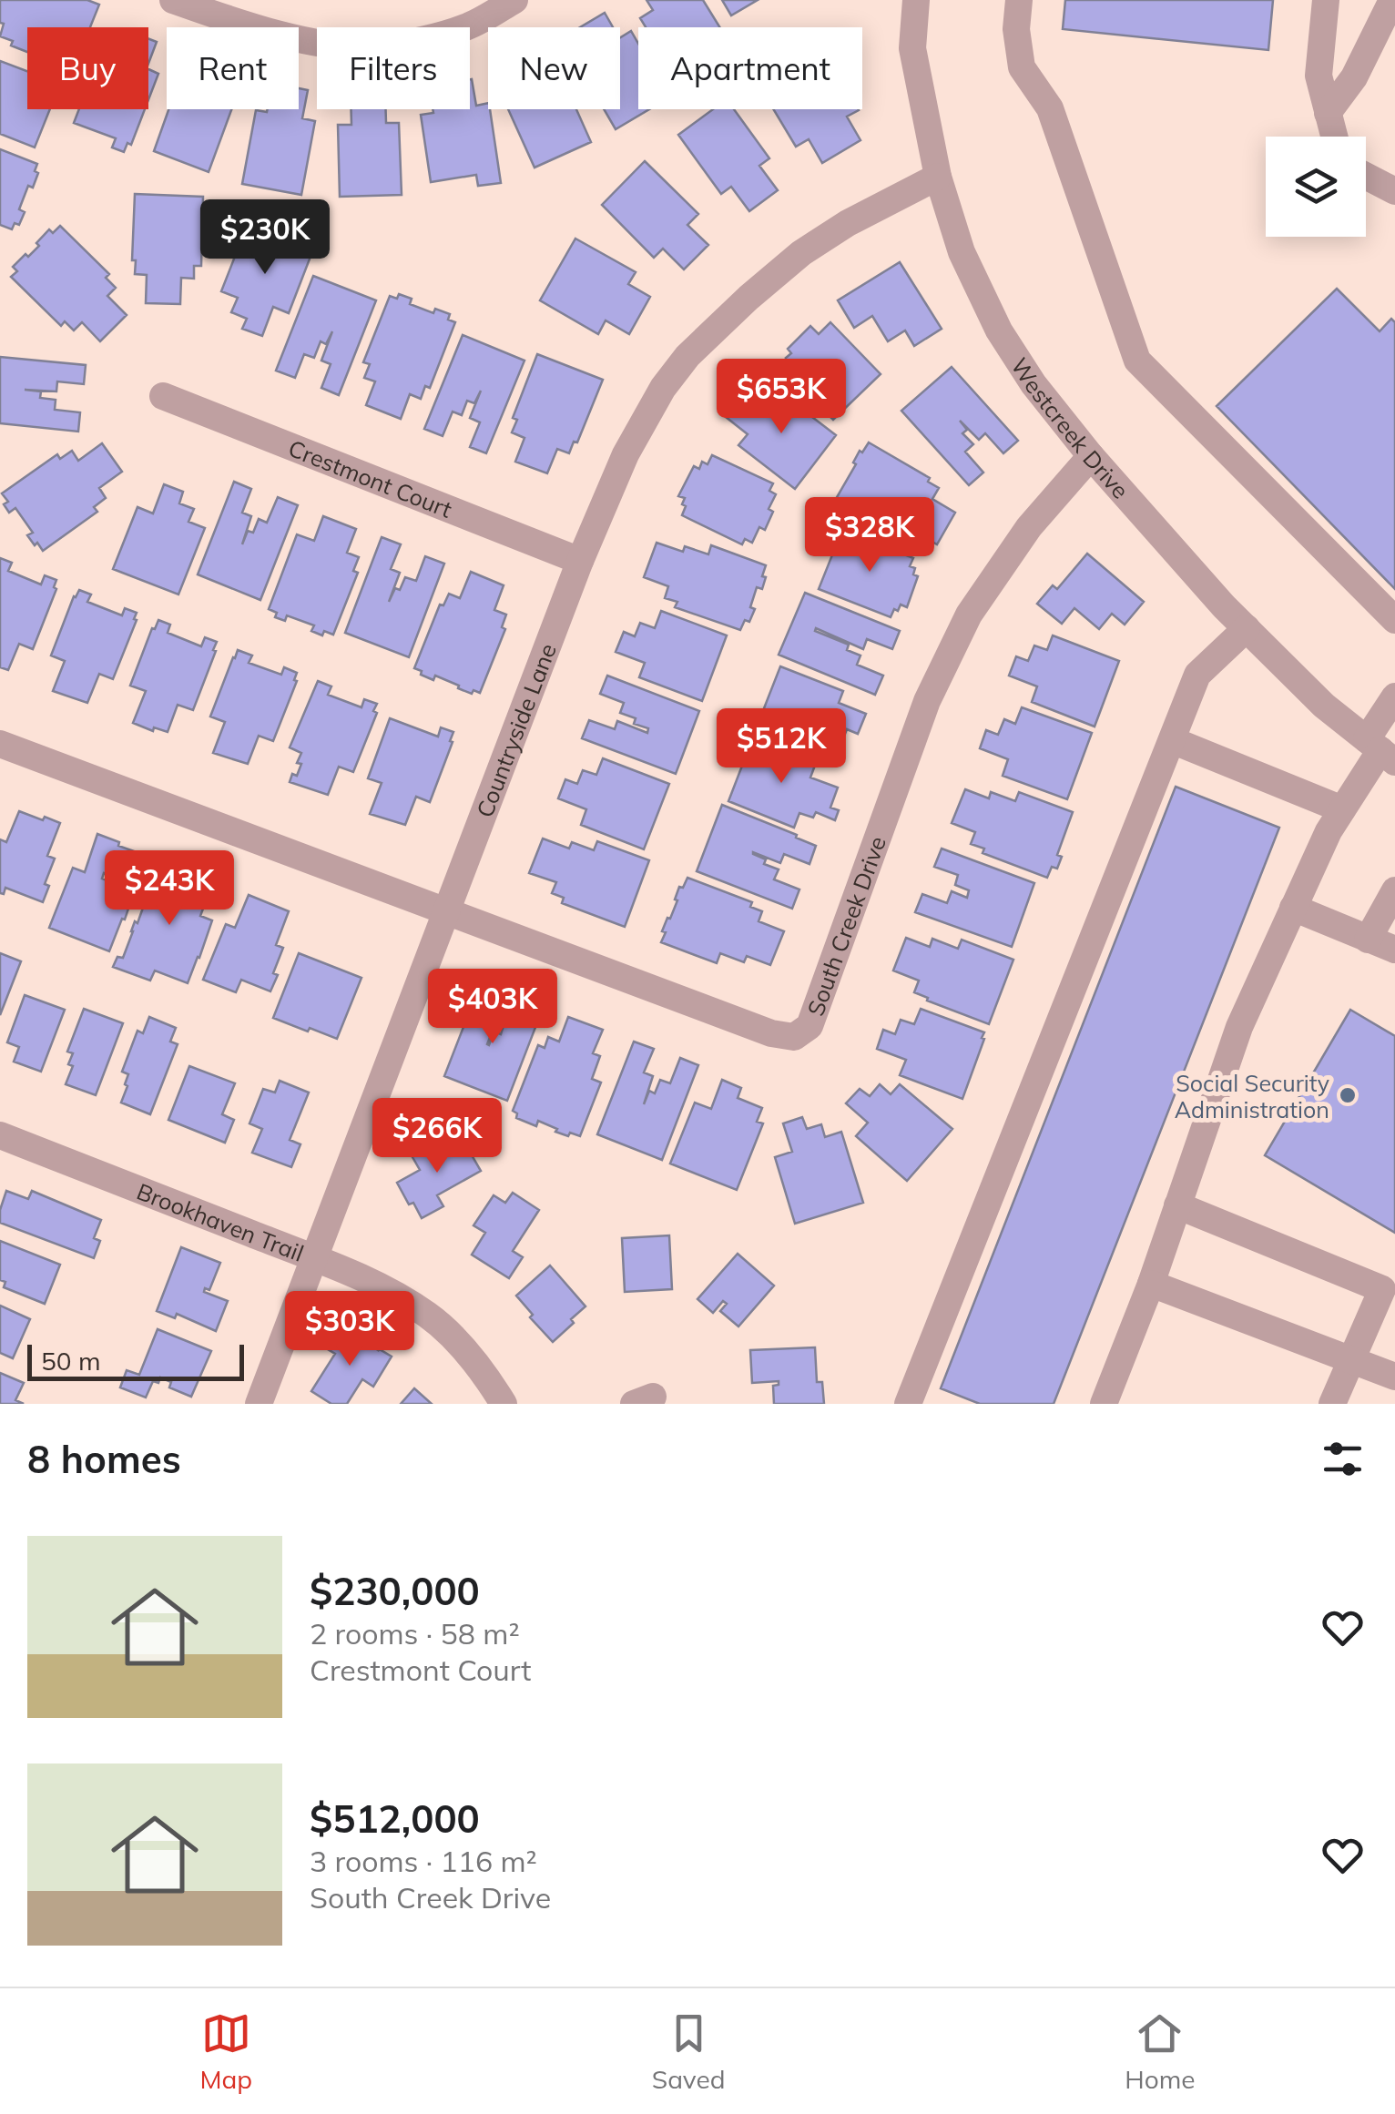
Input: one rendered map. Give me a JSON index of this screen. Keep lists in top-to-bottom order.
{
  "streets": {
    "street": [
      "Westcreek Drive",
      "Crestmont Court",
      "Countryside Lane",
      "South Creek Drive",
      "Brookhaven Trail"
    ]
  },
  "crossings": [
    ["Westcreek Drive", "Countryside Lane"],
    ["Westcreek Drive", "South Creek Drive"],
    ["Crestmont Court", "Countryside Lane"],
    ["Countryside Lane", "South Creek Drive"],
    ["Countryside Lane", "Brookhaven Trail"]
  ],
  "places": ["Social Security Administration"],
  "scale_bar": "50 m",
  "page": {
    "chip": [
      "Buy",
      "Rent",
      "Filters",
      "New",
      "Apartment"
    ],
    "price": [
      "$230K",
      "$653K",
      "$328K",
      "$512K",
      "$243K",
      "$403K",
      "$266K",
      "$303K"
    ],
    "scale": "50 m",
    "heading": "8 homes",
    "list": [
      {
        "name": "$230,000",
        "note": "2 rooms · 58 m² · Crestmont Court"
      },
      {
        "name": "$512,000",
        "note": "3 rooms · 116 m² · South Creek Drive"
      }
    ],
    "tabs": ["Map", "Saved", "Home"]
  }
}
